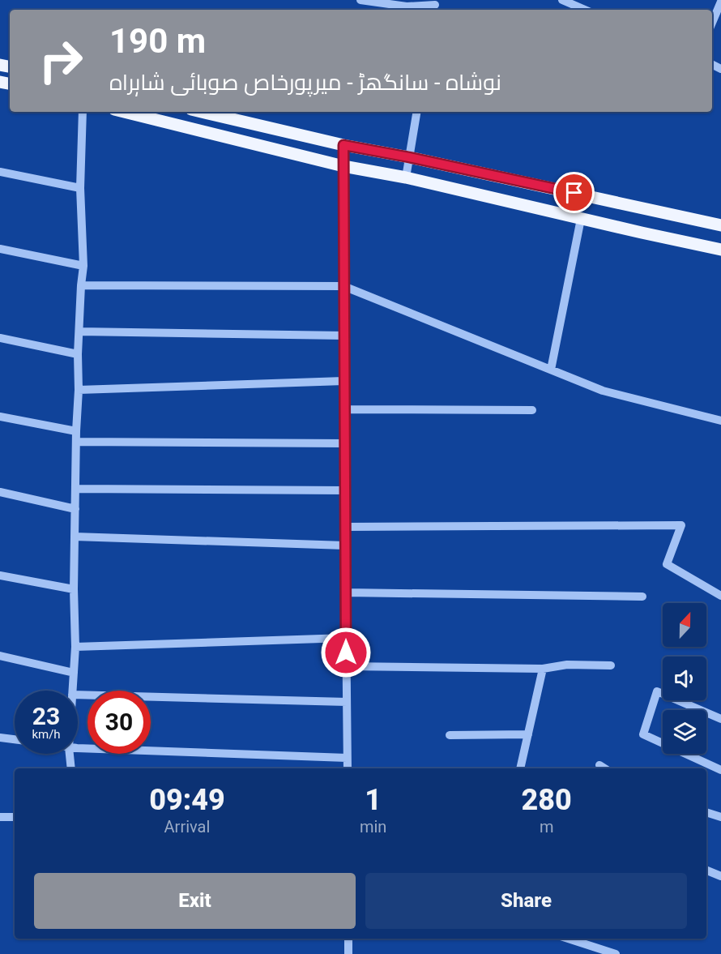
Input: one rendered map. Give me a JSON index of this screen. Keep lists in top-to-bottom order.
{
  "north": "top",
  "page": {
    "turn": ["190 m", "نوشاہ - سانگھڑ - میرپورخاص صوبائی شاہراہ"],
    "speed": "23 km/h",
    "limit": "30",
    "eta": [
      "09:49",
      "Arrival",
      "1",
      "min",
      "280",
      "m"
    ],
    "buttons": ["Exit", "Share"]
  }
}
